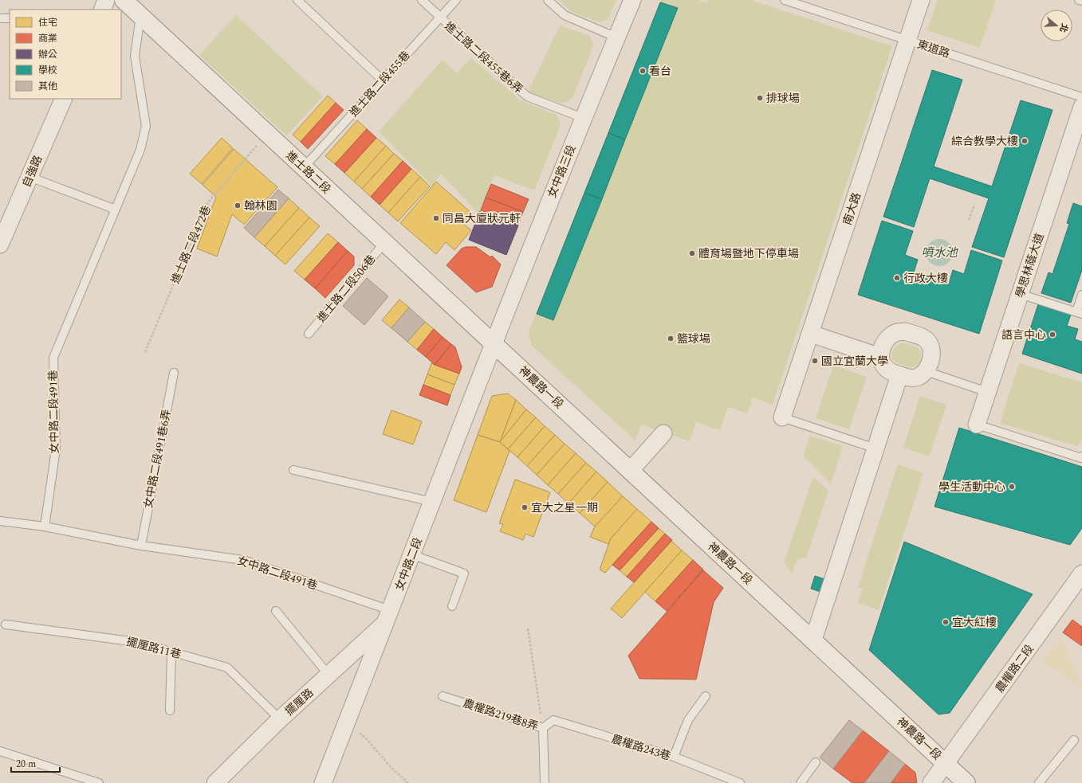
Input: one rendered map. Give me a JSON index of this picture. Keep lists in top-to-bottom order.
{
  "streets": {
    "street": [
      "自強路",
      "女中路三段",
      "進士路二段",
      "南大路",
      "學思林蔭大道",
      "神農路一段",
      "女中路二段",
      "農權路二段",
      "擺厘路"
    ],
    "lane": [
      "東道路",
      "進士路二段455巷6弄",
      "進士路二段455巷",
      "進士路二段506巷",
      "女中路二段491巷",
      "女中路二段491巷6弄",
      "擺厘路11巷",
      "農權路219巷8弄",
      "農權路243巷"
    ],
    "path": ["進士路二段472巷"]
  },
  "crossings": [
    ["東道路", "南大路"],
    ["進士路二段455巷6弄", "進士路二段455巷"],
    ["進士路二段455巷6弄", "女中路三段"],
    ["進士路二段455巷", "進士路二段"],
    ["女中路三段", "進士路二段"],
    ["女中路三段", "神農路一段"],
    ["女中路三段", "女中路二段"],
    ["進士路二段", "進士路二段472巷"],
    ["進士路二段", "進士路二段506巷"],
    ["進士路二段", "神農路一段"],
    ["進士路二段", "女中路二段491巷"],
    ["進士路二段", "女中路二段"],
    ["神農路一段", "女中路二段"],
    ["神農路一段", "農權路二段"],
    ["女中路二段491巷", "女中路二段491巷6弄"],
    ["女中路二段491巷", "女中路二段"],
    ["女中路二段491巷", "擺厘路"],
    ["女中路二段", "擺厘路"],
    ["擺厘路11巷", "擺厘路"],
    ["農權路219巷8弄", "農權路243巷"]
  ],
  "water": ["噴水池"],
  "places": [
    "看台",
    "排球場",
    "綜合教學大樓",
    "翰林園",
    "同昌大廈狀元軒",
    "體育場暨地下停車場",
    "行政大樓",
    "語言中心",
    "籃球場",
    "國立宜蘭大學",
    "學生活動中心",
    "宜大之星一期",
    "宜大紅樓"
  ],
  "legend": [
    "住宅",
    "商業",
    "辦公",
    "學校",
    "其他"
  ],
  "scale_bar": "20 m",
  "north": "right"
}
